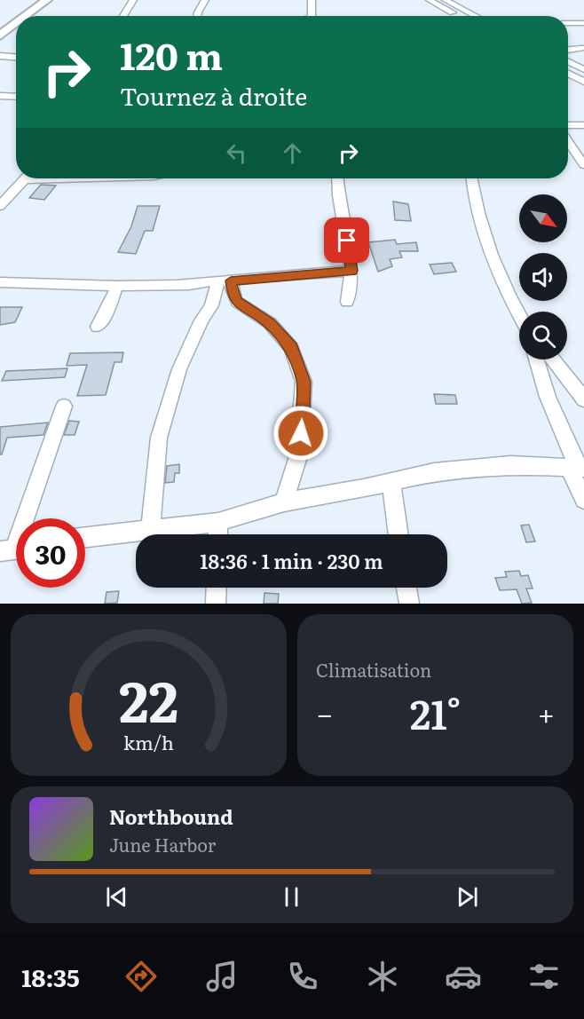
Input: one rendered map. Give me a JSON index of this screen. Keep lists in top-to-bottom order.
{
  "north": "bottom right",
  "page": {
    "turn": ["120 m", "Tournez à droite"],
    "limit": "30",
    "trip": "18:36 · 1 min · 230 m",
    "tile": "Climatisation",
    "heat": ["−", "21°", "+"],
    "song": ["Northbound", "June Harbor"],
    "tabs": "18:35",
    "gauge": ["22", "km/h"]
  }
}
